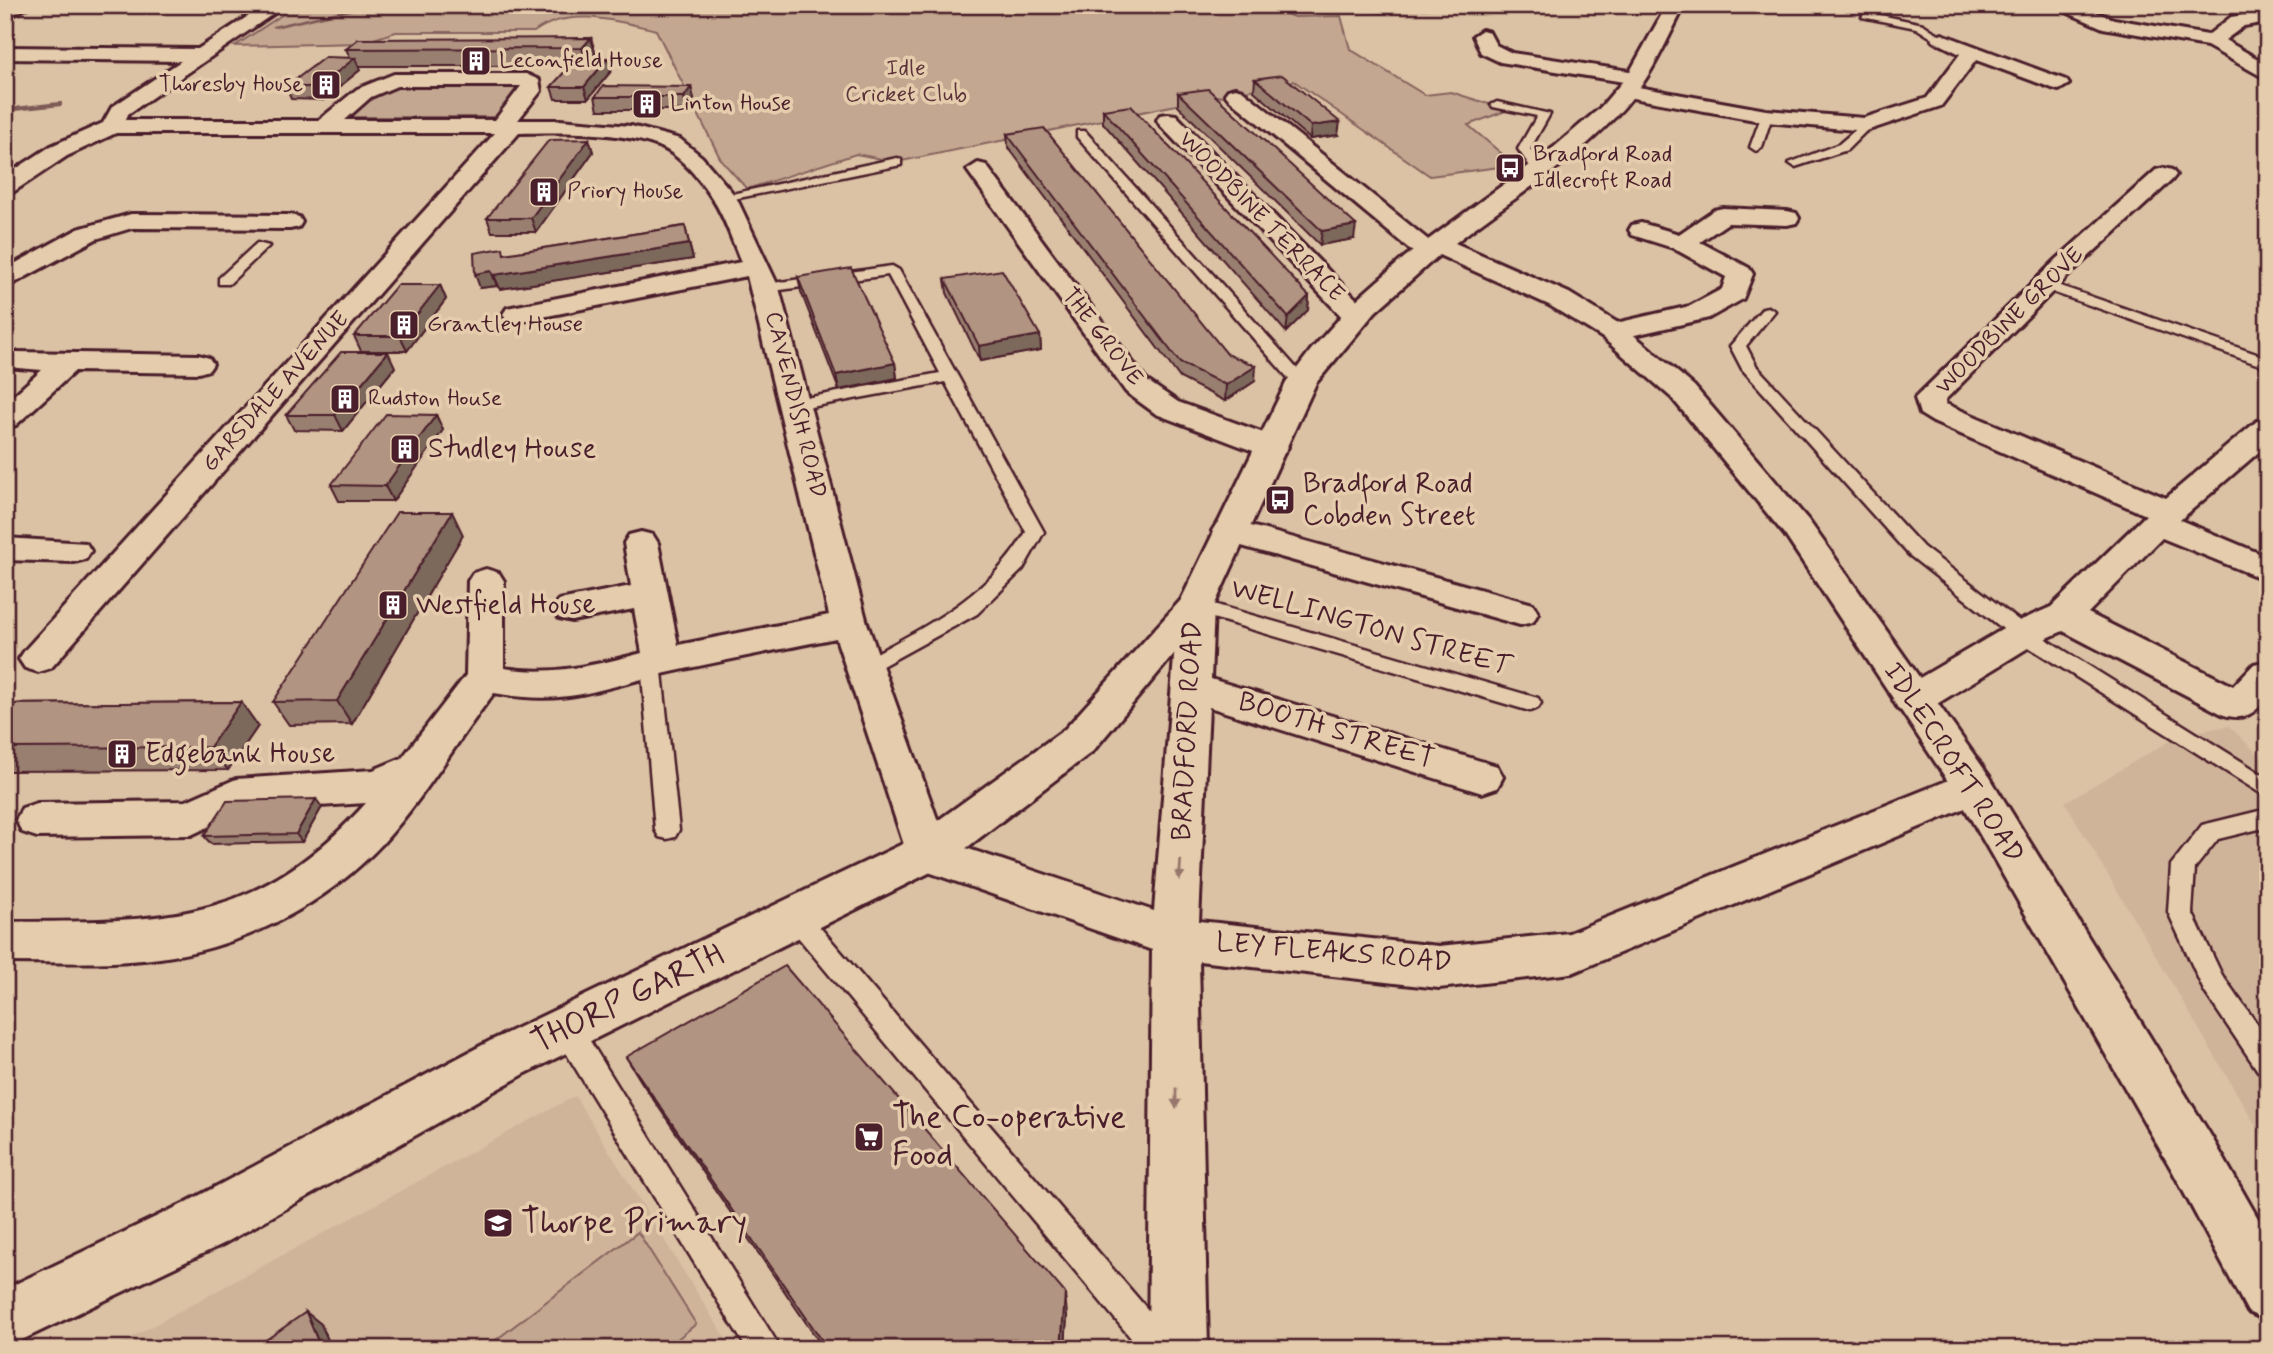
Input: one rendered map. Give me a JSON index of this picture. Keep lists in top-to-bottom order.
{
  "streets": {
    "street": [
      "WOODBINE TERRACE",
      "WOODBINE GROVE",
      "THE GROVE",
      "GARSDALE AVENUE",
      "CAVENDISH ROAD",
      "BRADFORD ROAD",
      "BOOTH STREET",
      "IDLECROFT ROAD",
      "LEY FLEAKS ROAD",
      "THORP GARTH"
    ],
    "lane": ["WELLINGTON STREET"]
  },
  "crossings": [
    ["WOODBINE TERRACE", "BRADFORD ROAD"],
    ["THE GROVE", "BRADFORD ROAD"],
    ["GARSDALE AVENUE", "CAVENDISH ROAD"],
    ["CAVENDISH ROAD", "LEY FLEAKS ROAD"],
    ["CAVENDISH ROAD", "THORP GARTH"],
    ["WELLINGTON STREET", "BRADFORD ROAD"],
    ["WELLINGTON STREET", "THORP GARTH"],
    ["BRADFORD ROAD", "BOOTH STREET"],
    ["BRADFORD ROAD", "IDLECROFT ROAD"],
    ["BRADFORD ROAD", "LEY FLEAKS ROAD"],
    ["BRADFORD ROAD", "THORP GARTH"],
    ["IDLECROFT ROAD", "LEY FLEAKS ROAD"],
    ["LEY FLEAKS ROAD", "THORP GARTH"]
  ],
  "one_way": ["BRADFORD ROAD"],
  "parks": ["Idle Cricket Club"],
  "places": {
    "building": [
      "Leconfield House",
      "Thoresby House",
      "Linton House",
      "Priory House",
      "Grantley House",
      "Rudston House",
      "Studley House",
      "Westfield House",
      "Edgebank House"
    ],
    "bus stop": ["Bradford Road Idlecroft Road", "Bradford Road Cobden Street"],
    "supermarket": ["The Co-operative Food"],
    "school or university": ["Thorpe Primary"]
  }
}
